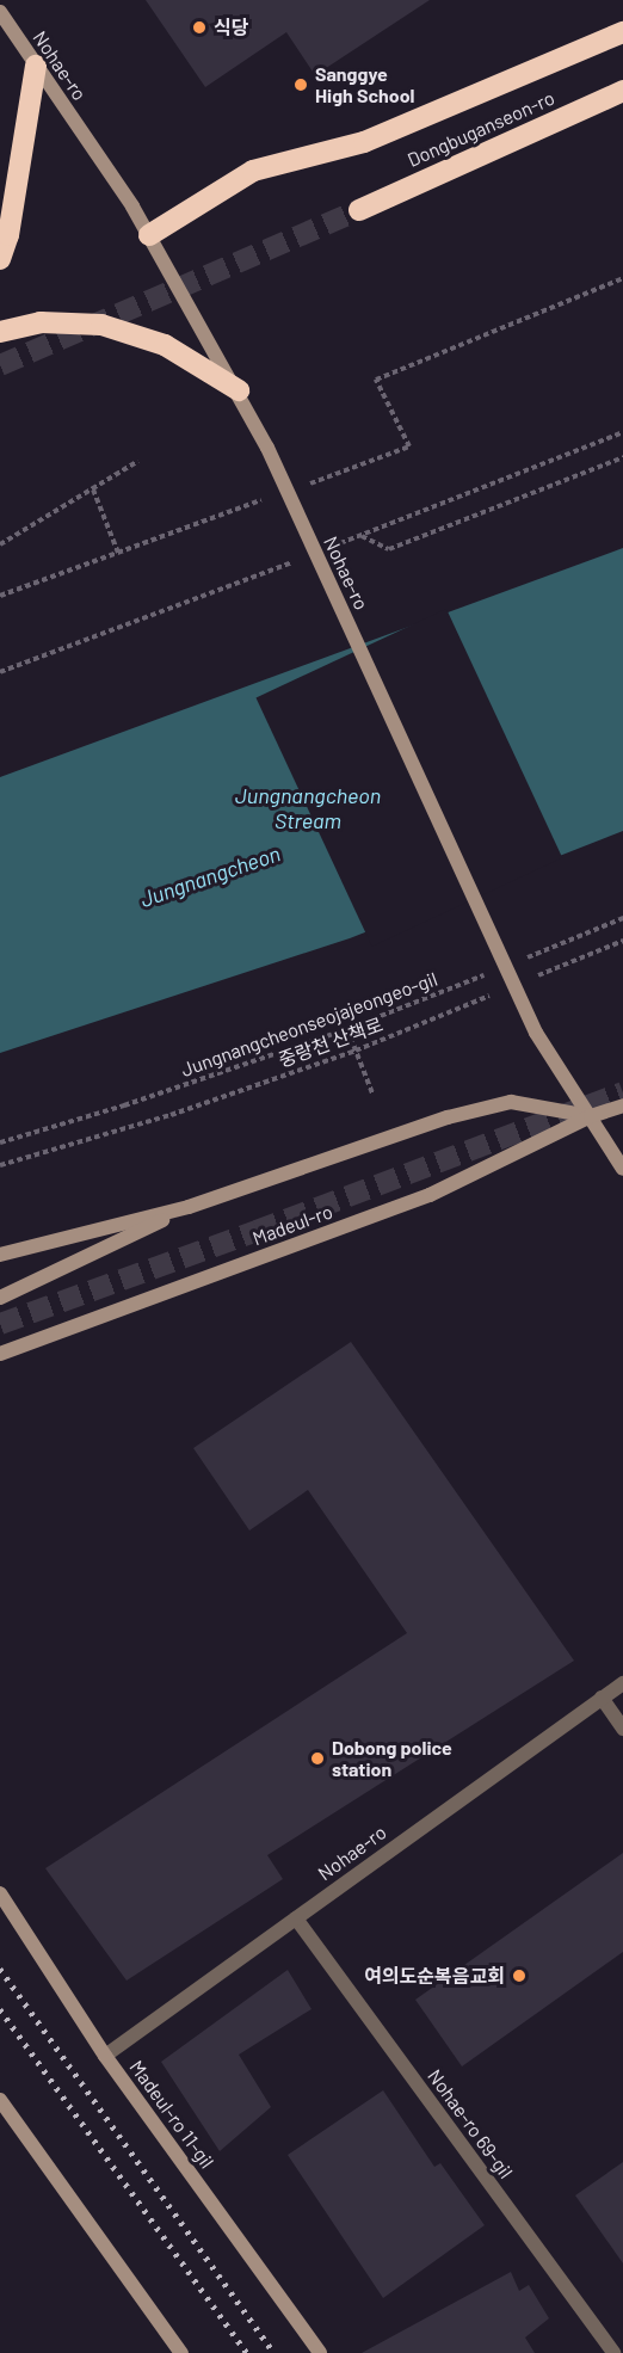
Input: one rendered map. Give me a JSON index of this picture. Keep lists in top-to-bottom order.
{
  "streets": {
    "highway": ["Dongbuganseon-ro"],
    "main road": ["Nohae-ro", "Madeul-ro", "Madeul-ro 11-gil"],
    "street": ["Nohae-ro 69-gil"],
    "path": ["Jungnangcheonseojajeongeo-gil", "중랑천 산책로"]
  },
  "crossings": [
    ["Nohae-ro", "Madeul-ro"],
    ["Nohae-ro", "Madeul-ro 11-gil"],
    ["Nohae-ro", "Nohae-ro 69-gil"]
  ],
  "water": ["Jungnangcheon Stream", "Jungnangcheon"],
  "places": [
    "식당",
    "Sanggye High School",
    "Dobong police station",
    "여의도순복음교회"
  ]
}
